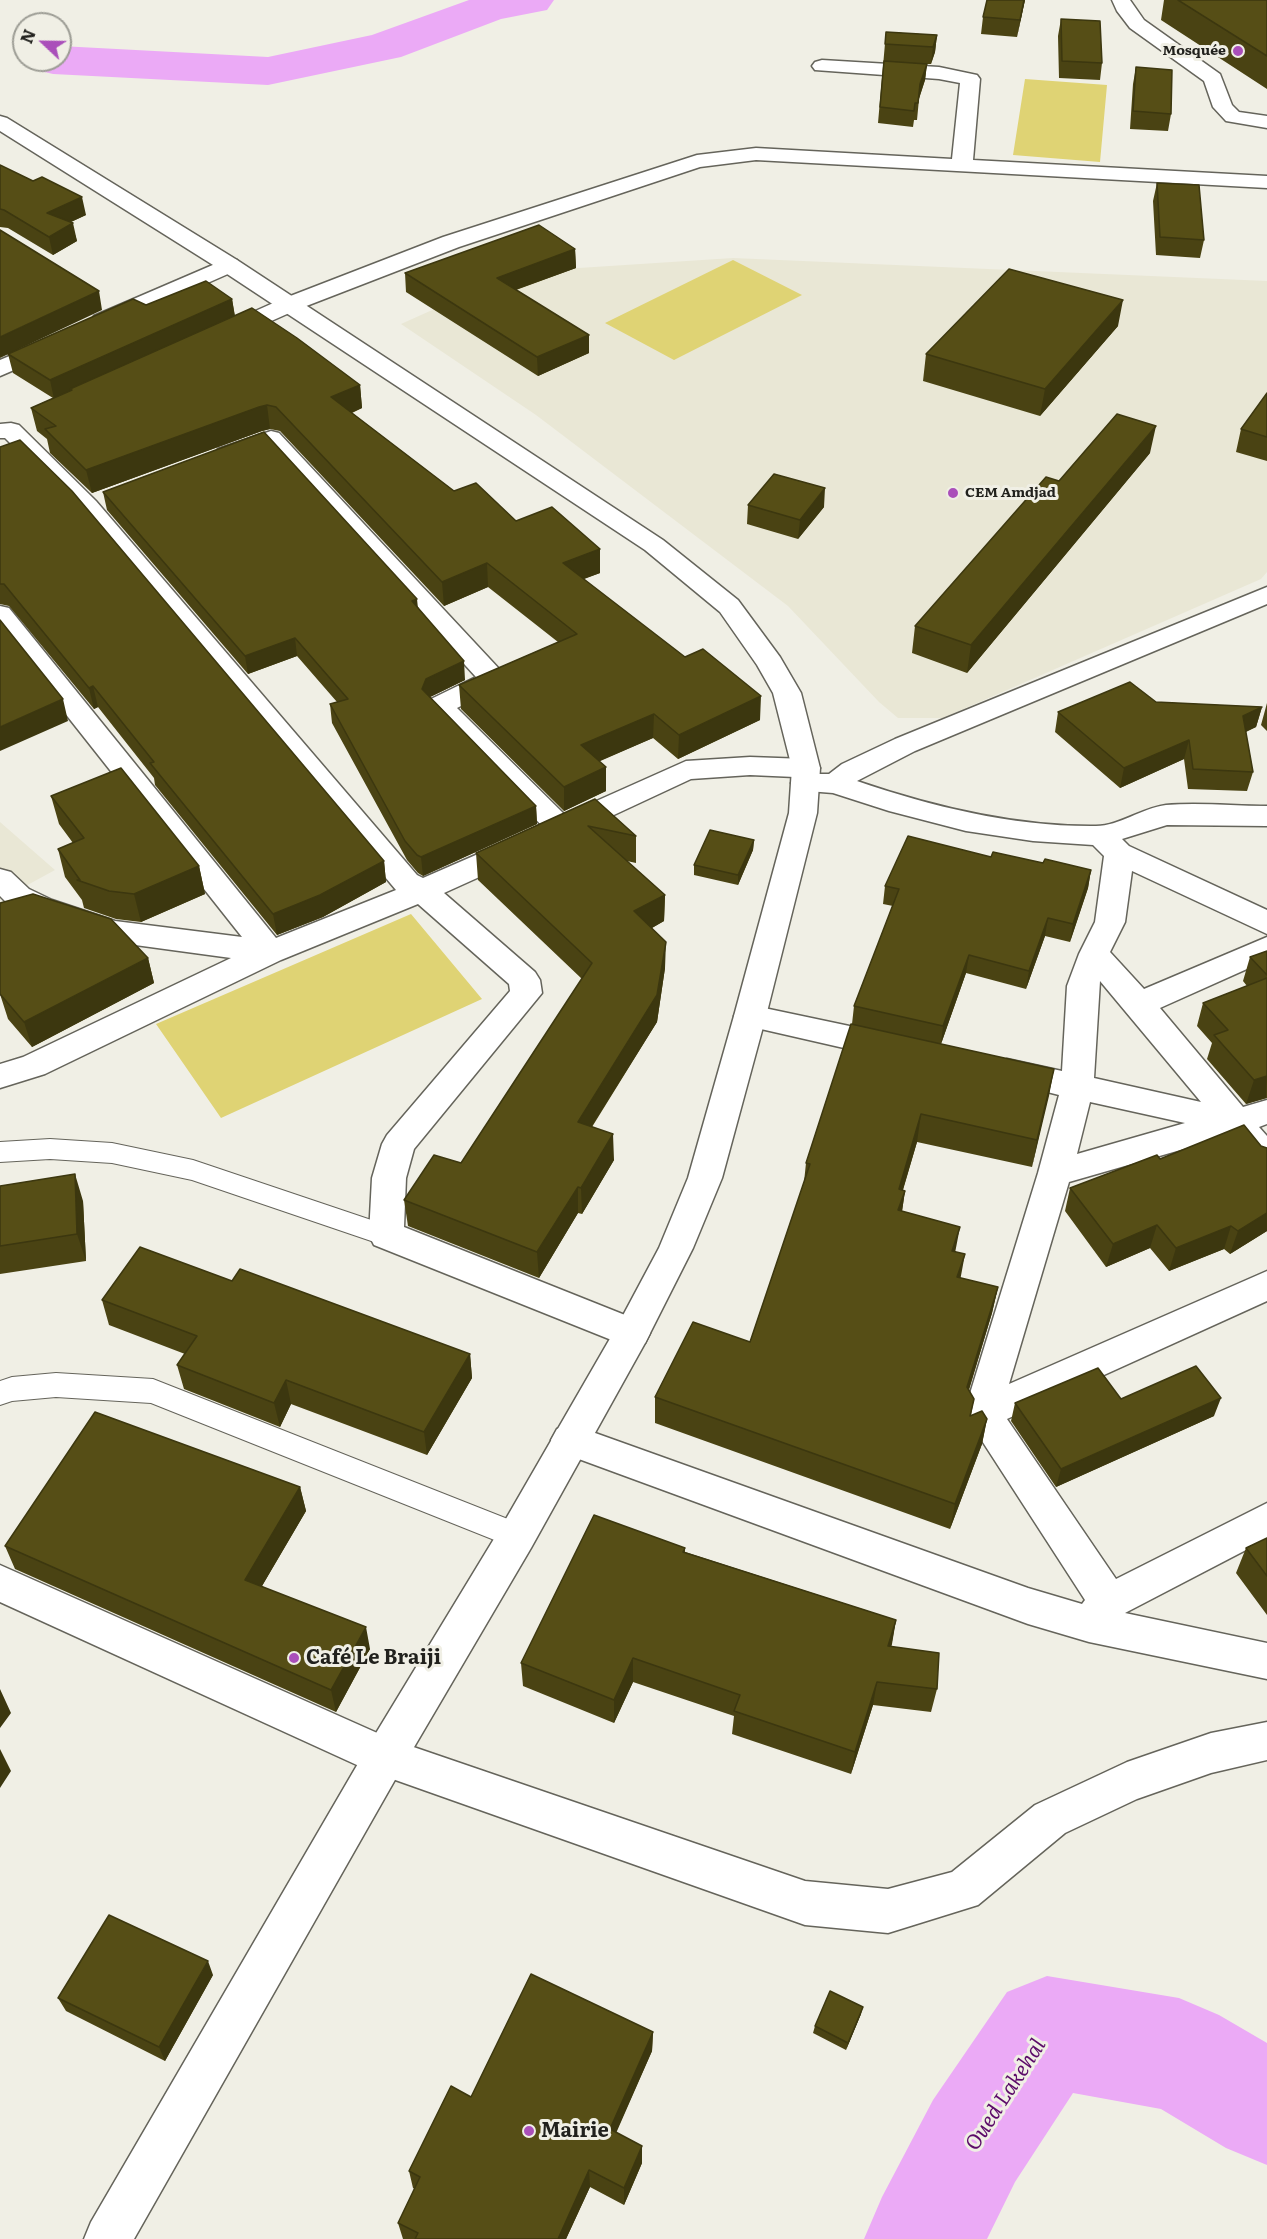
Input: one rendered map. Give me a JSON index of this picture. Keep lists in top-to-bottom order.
{
  "water": ["Oued Lakehal"],
  "places": [
    "Mosquée",
    "CEM Amdjad",
    "Café Le Braiji",
    "Mairie"
  ],
  "north": "left"
}
